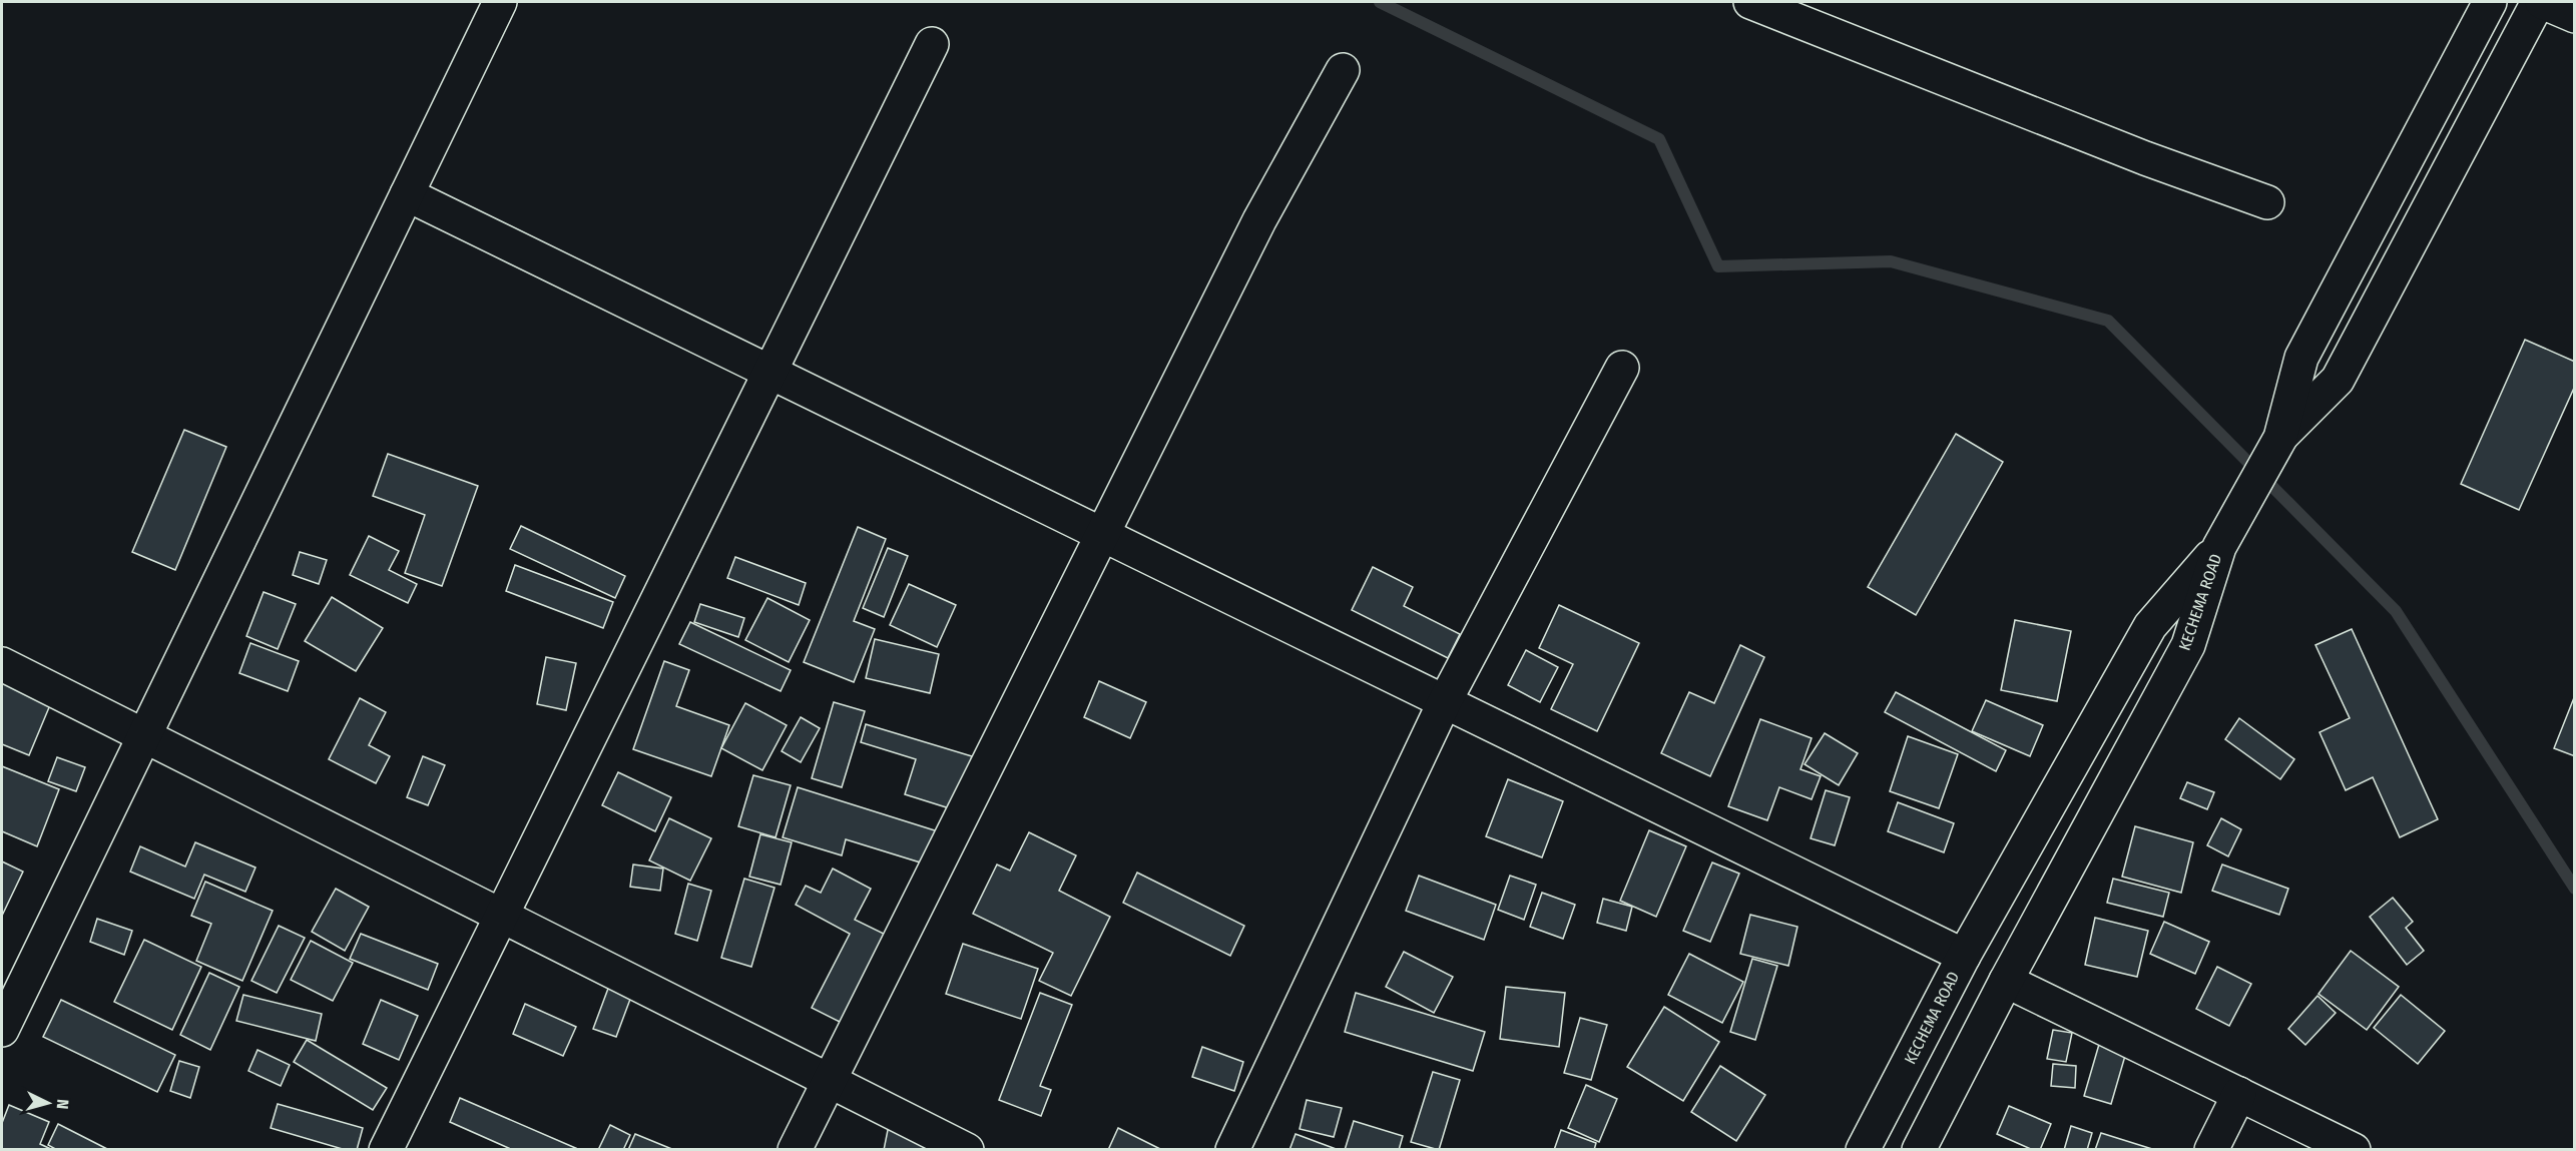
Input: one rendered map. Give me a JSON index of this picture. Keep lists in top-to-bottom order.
{
  "streets": {
    "street": ["KECHEMA ROAD"]
  },
  "north": "right"
}
